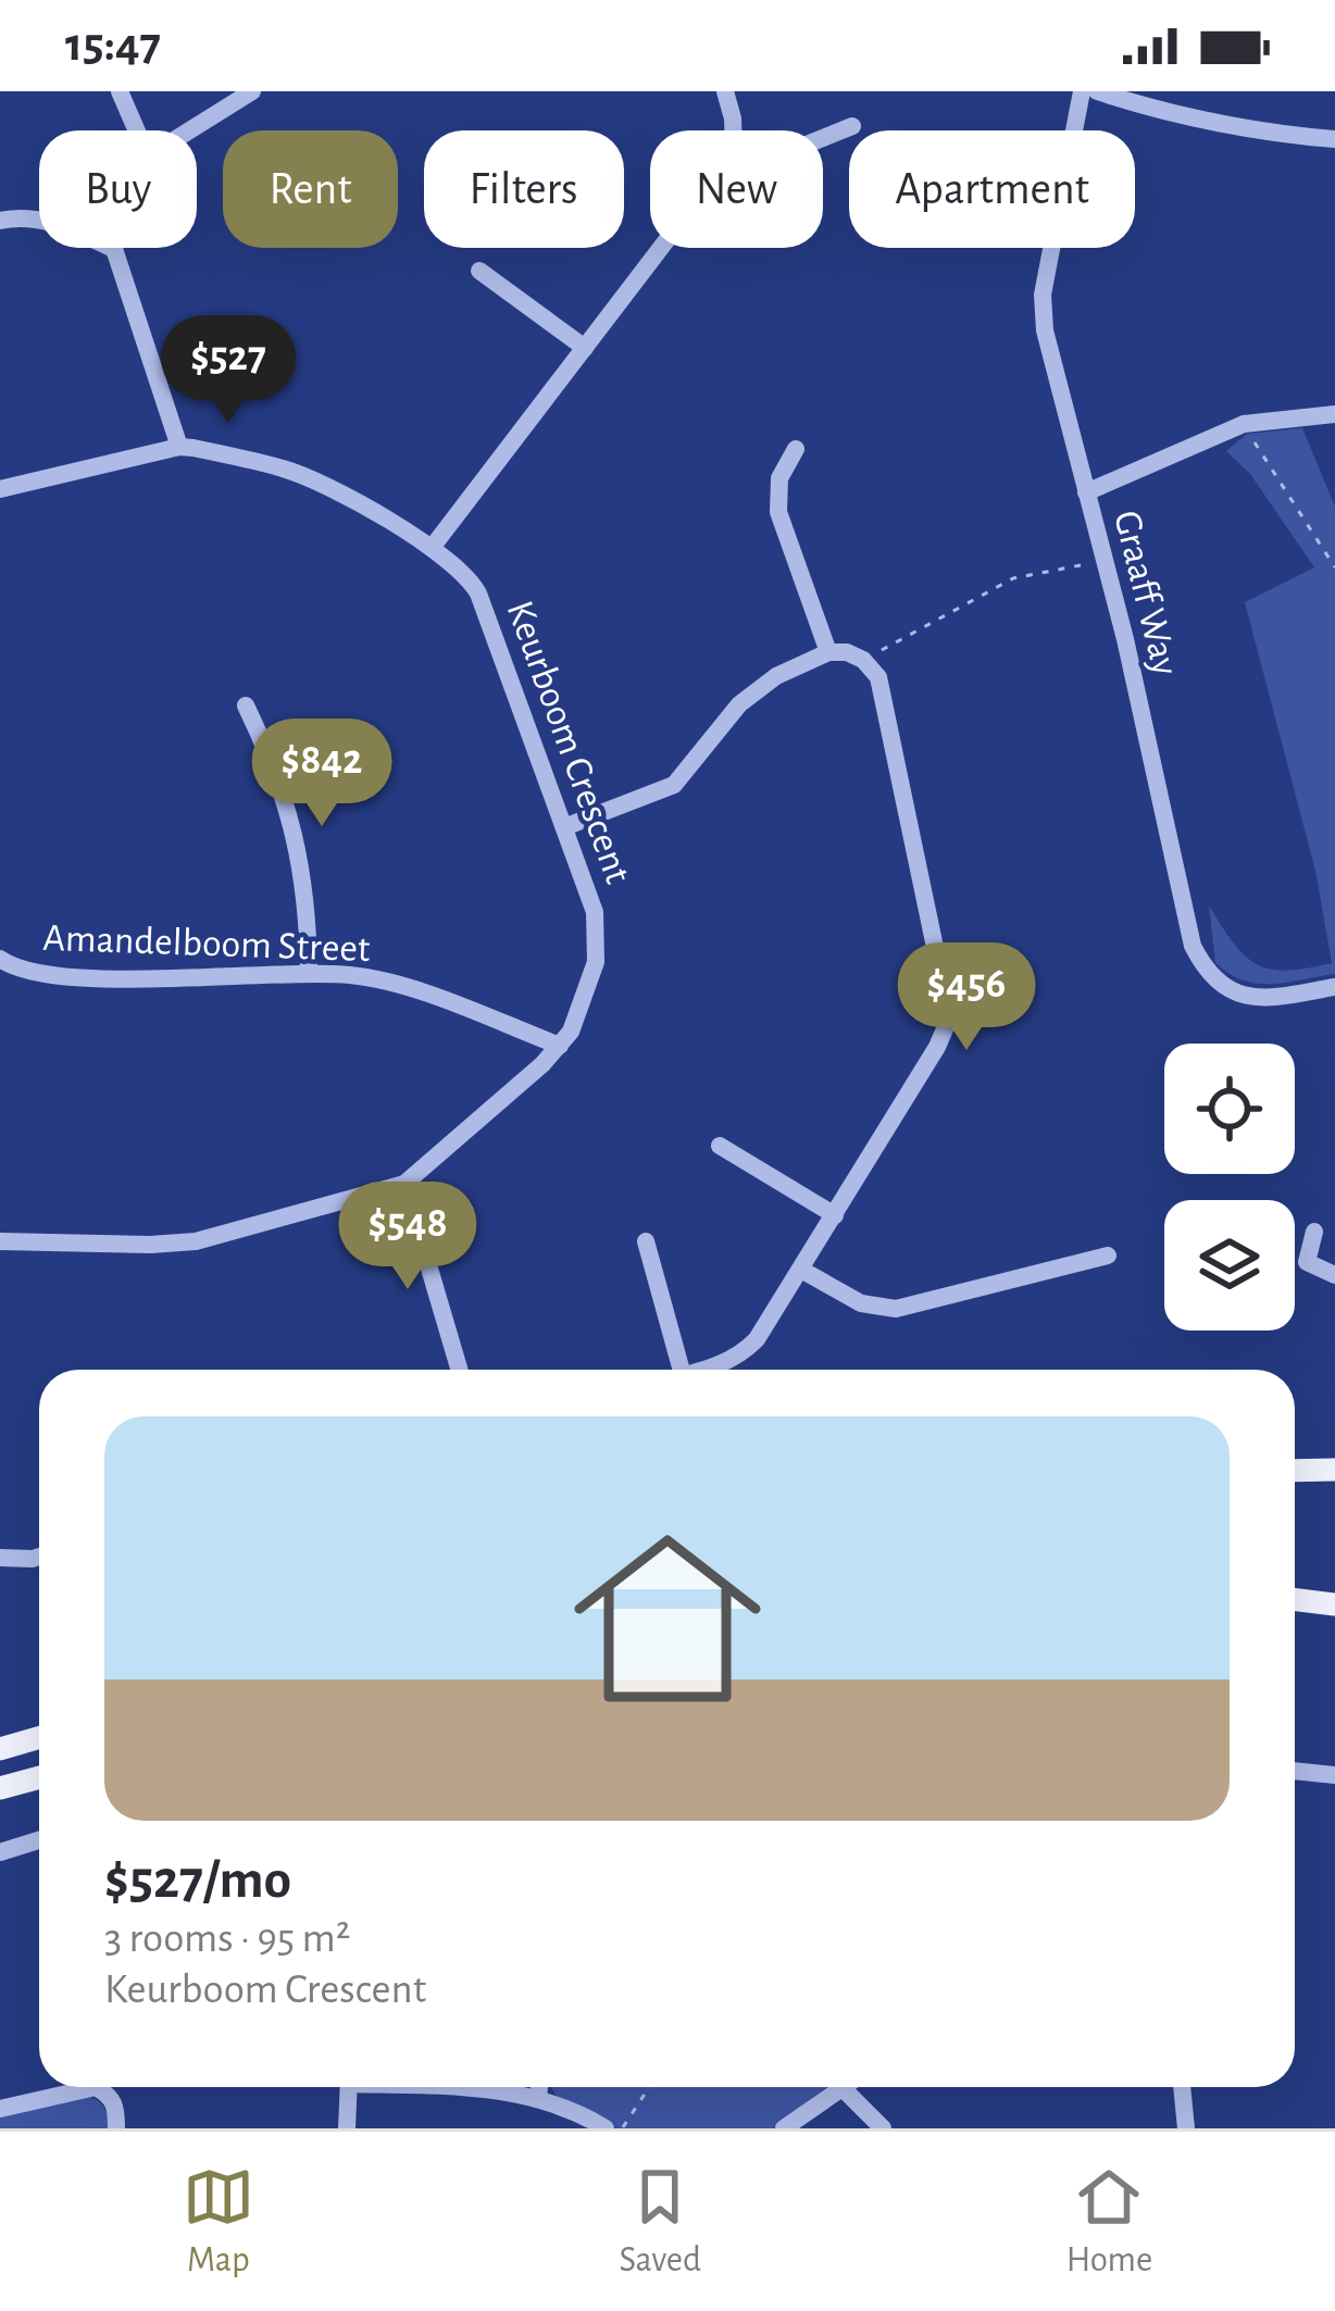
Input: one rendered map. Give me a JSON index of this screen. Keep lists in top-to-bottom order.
{
  "streets": {
    "street": ["Graaff Way", "Keurboom Crescent", "Amandelboom Street"]
  },
  "crossings": [
    ["Keurboom Crescent", "Amandelboom Street"]
  ],
  "page": {
    "status": "15:47",
    "chip": [
      "Buy",
      "Rent",
      "Filters",
      "New",
      "Apartment"
    ],
    "price": [
      "$527",
      "$842",
      "$456",
      "$548"
    ],
    "list": [
      {
        "name": "$527/mo",
        "note": "3 rooms · 95 m² · Keurboom Crescent"
      }
    ],
    "tabs": ["Map", "Saved", "Home"]
  }
}
